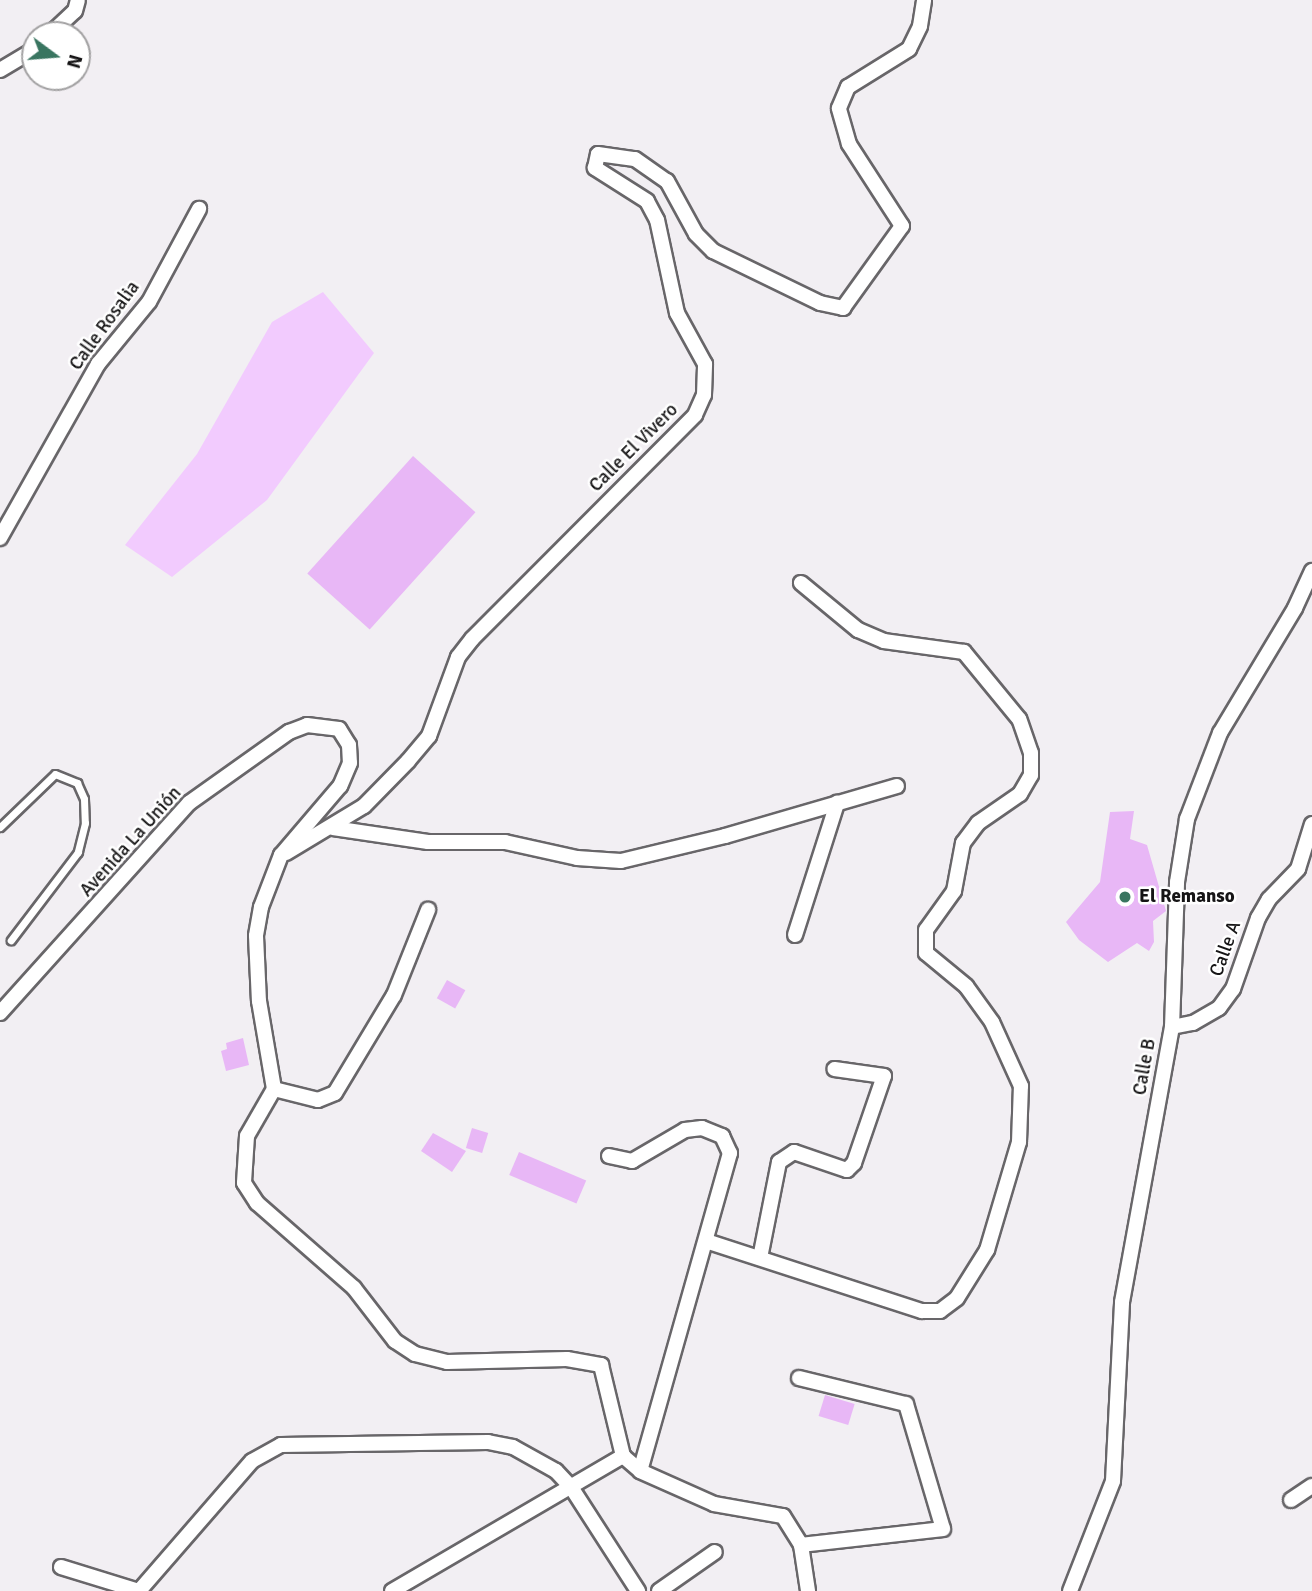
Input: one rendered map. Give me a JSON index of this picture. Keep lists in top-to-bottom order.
{
  "streets": {
    "street": [
      "Calle Rosalia",
      "Calle El Vivero",
      "Avenida La Unión",
      "Calle A",
      "Calle B"
    ]
  },
  "crossings": [
    ["Calle El Vivero", "Avenida La Unión"],
    ["Calle A", "Calle B"]
  ],
  "places": ["El Remanso"],
  "north": "right"
}
